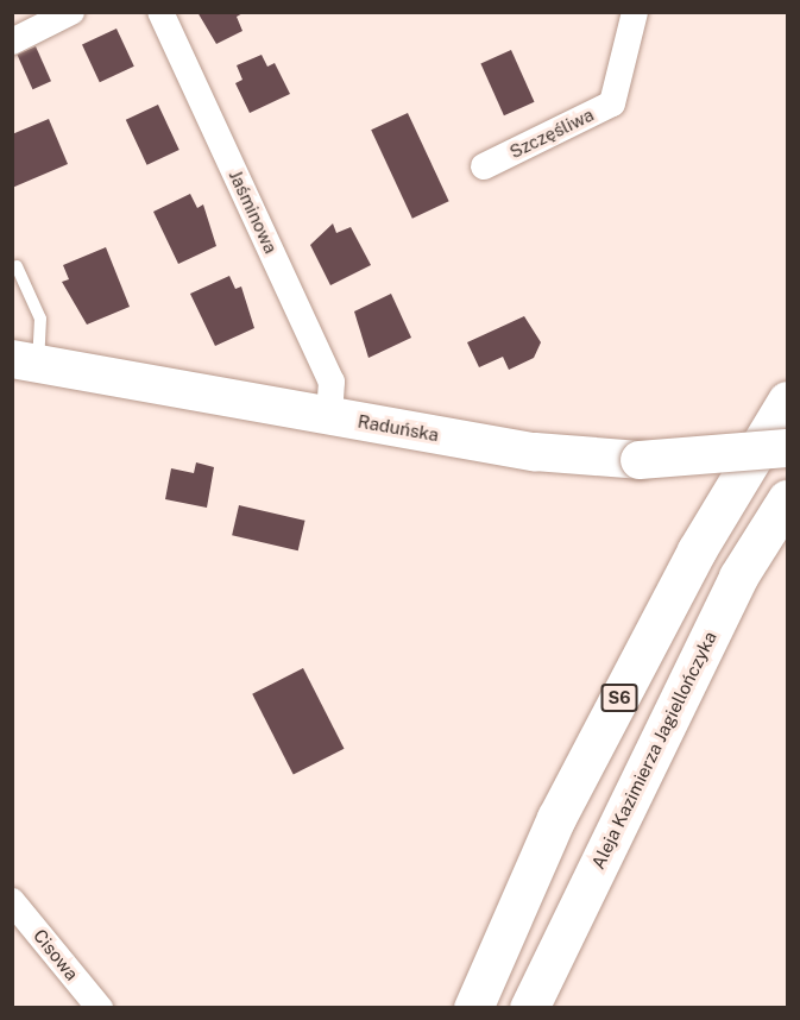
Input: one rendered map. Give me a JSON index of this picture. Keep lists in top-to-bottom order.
{
  "streets": {
    "highway": ["S6", "Aleja Kazimierza Jagiellończyka"],
    "street": [
      "Szczęśliwa",
      "Jaśminowa",
      "Raduńska",
      "Cisowa"
    ]
  },
  "crossings": [
    ["Jaśminowa", "Raduńska"]
  ]
}
